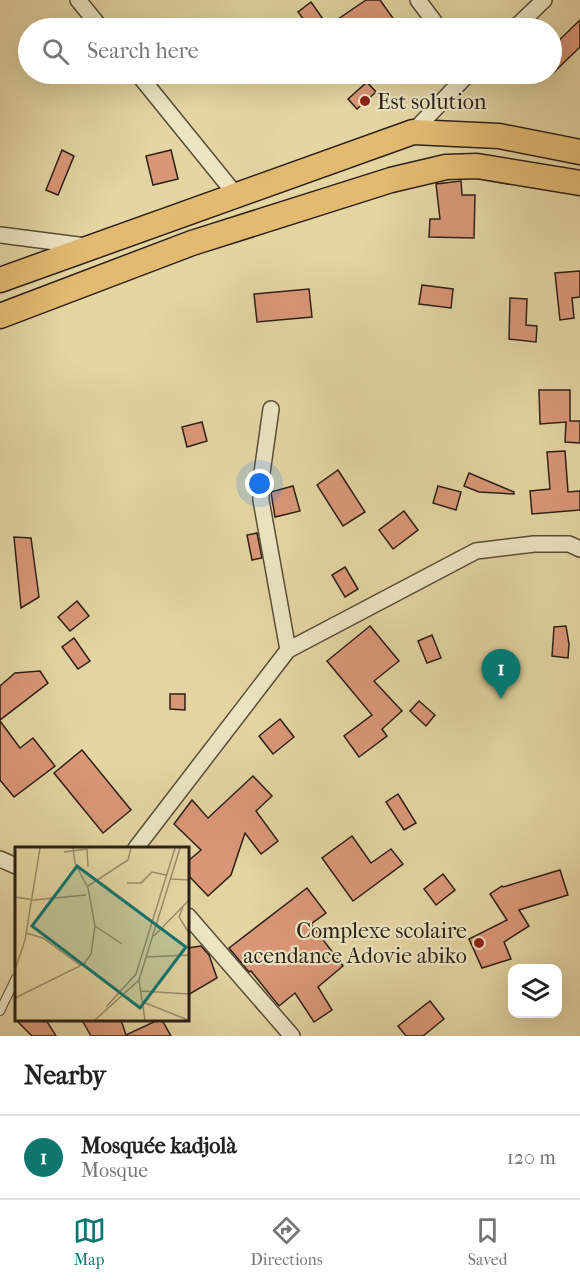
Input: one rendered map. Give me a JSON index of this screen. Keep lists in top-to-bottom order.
{
  "places": ["Est solution", "Complexe scolaire acendance Adovie abiko"],
  "page": {
    "search": "Search here",
    "pins": "1",
    "heading": "Nearby",
    "list": [
      {
        "mark": "1",
        "name": "Mosquée kadjolà",
        "note": "Mosque",
        "value": "120 m"
      }
    ],
    "nav": ["Map", "Directions", "Saved"]
  }
}
